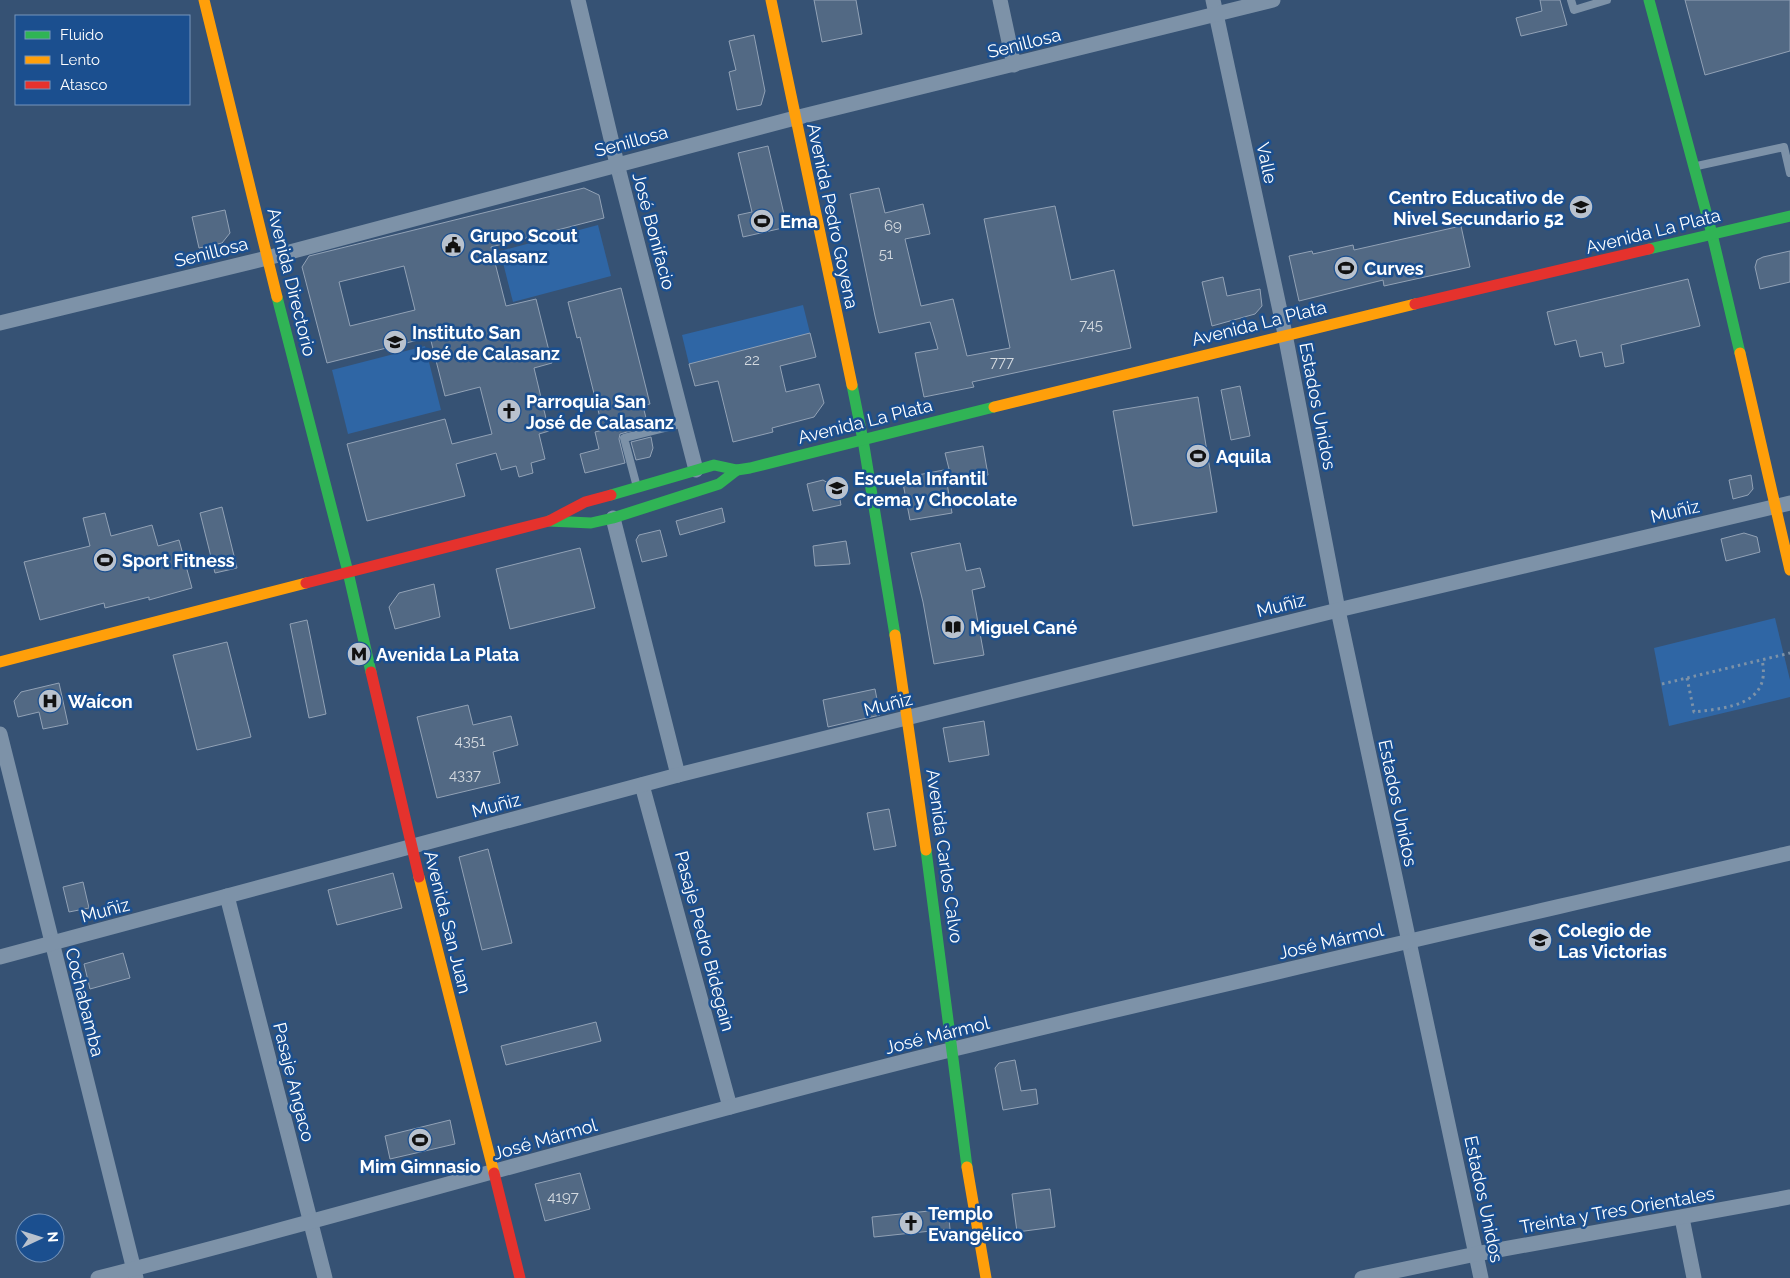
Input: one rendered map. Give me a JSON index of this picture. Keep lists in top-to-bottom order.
{
  "streets": {
    "main road": [
      "Avenida Pedro Goyena",
      "Avenida La Plata",
      "Avenida Directorio",
      "Avenida Carlos Calvo",
      "Avenida San Juan"
    ],
    "street": [
      "Senillosa",
      "Valle",
      "José Bonifacio",
      "Estados Unidos",
      "Muñiz",
      "Pasaje Pedro Bidegain",
      "José Mármol",
      "Cochabamba",
      "Pasaje Angaco",
      "Treinta y Tres Orientales"
    ]
  },
  "crossings": [
    ["Senillosa", "Valle"],
    ["Senillosa", "Avenida Pedro Goyena"],
    ["Senillosa", "José Bonifacio"],
    ["Senillosa", "Avenida Directorio"],
    ["Valle", "Avenida La Plata"],
    ["Valle", "Estados Unidos"],
    ["Avenida Pedro Goyena", "Avenida La Plata"],
    ["Avenida Pedro Goyena", "Avenida Carlos Calvo"],
    ["José Bonifacio", "Avenida La Plata"],
    ["Avenida La Plata", "Avenida Directorio"],
    ["Avenida La Plata", "Estados Unidos"],
    ["Avenida La Plata", "Avenida Carlos Calvo"],
    ["Avenida La Plata", "Avenida San Juan"],
    ["Avenida Directorio", "Avenida San Juan"],
    ["Estados Unidos", "Muñiz"],
    ["Estados Unidos", "José Mármol"],
    ["Estados Unidos", "Treinta y Tres Orientales"],
    ["Muñiz", "Avenida Carlos Calvo"],
    ["Muñiz", "Avenida San Juan"],
    ["Muñiz", "Pasaje Pedro Bidegain"],
    ["Muñiz", "Cochabamba"],
    ["Muñiz", "Pasaje Angaco"],
    ["Avenida Carlos Calvo", "José Mármol"],
    ["Avenida San Juan", "José Mármol"],
    ["Pasaje Pedro Bidegain", "José Mármol"],
    ["José Mármol", "Cochabamba"],
    ["José Mármol", "Pasaje Angaco"]
  ],
  "places": {
    "school or university": [
      "Centro Educativo de Nivel Secundario 52",
      "Instituto San José de Calasanz",
      "Escuela Infantil Crema y Chocolate",
      "Colegio de Las Victorias"
    ],
    "sports": [
      "Ema",
      "Curves",
      "Aquila",
      "Sport Fitness",
      "Mim Gimnasio"
    ],
    "public building": ["Grupo Scout Calasanz"],
    "church": ["Parroquia San José de Calasanz", "Templo Evangélico"],
    "library": ["Miguel Cané"],
    "metro station": ["Avenida La Plata"],
    "hospital": ["Waícon"]
  },
  "house_numbers": [
    "69",
    "51",
    "745",
    "22",
    "777",
    "4351",
    "4337",
    "4197"
  ],
  "legend": ["Fluido", "Lento", "Atasco"],
  "north": "right"
}
